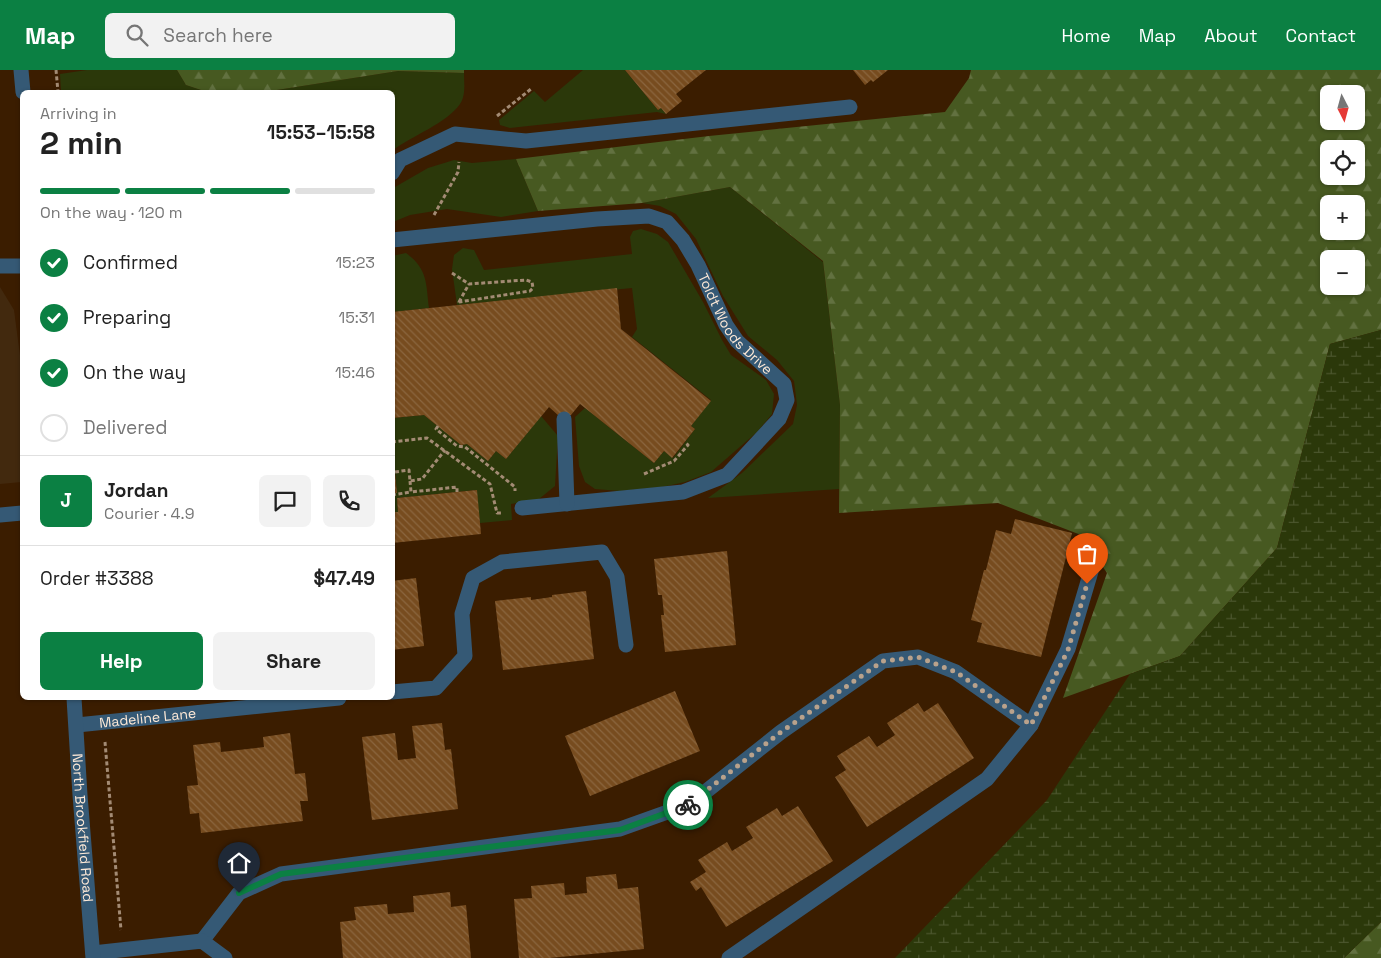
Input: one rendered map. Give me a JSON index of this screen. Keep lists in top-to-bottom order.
{
  "streets": {
    "street": ["Toldt Woods Drive", "Madeline Lane", "North Brookfield Road"]
  },
  "crossings": [
    ["Madeline Lane", "North Brookfield Road"]
  ],
  "north": "bottom",
  "page": {
    "header": "Map",
    "search": "Search here",
    "nav": [
      "Home",
      "Map",
      "About",
      "Contact"
    ],
    "map_buttons": ["+", "−"],
    "heading": ["2 min", "Arriving in", "15:53–15:58"],
    "panel": [
      "Jordan",
      "Courier · 4.9",
      "Order #3388",
      "$47.49"
    ],
    "bar": "On the way · 120 m",
    "list": [
      ["Confirmed", "15:23"],
      ["Preparing", "15:31"],
      ["On the way", "15:46"],
      "Delivered"
    ],
    "round": "J",
    "buttons": ["Help", "Share"]
  }
}
